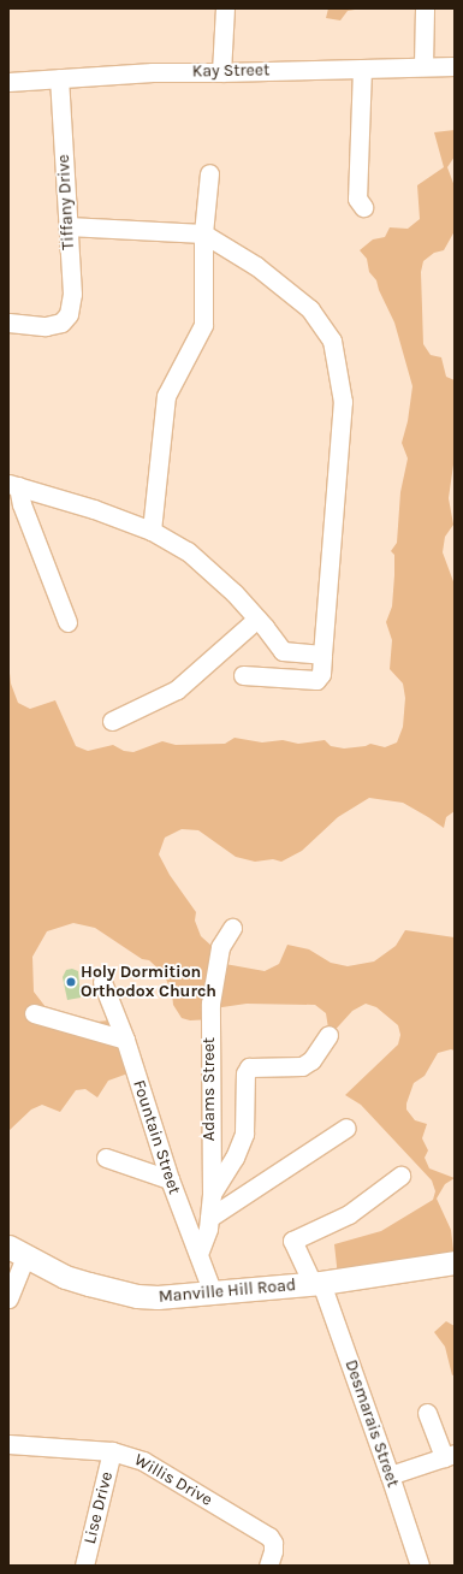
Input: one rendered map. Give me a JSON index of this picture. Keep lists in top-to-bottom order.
{
  "streets": {
    "main road": ["Manville Hill Road"],
    "street": [
      "Kay Street",
      "Tiffany Drive",
      "Adams Street",
      "Fountain Street",
      "Desmarais Street",
      "Willis Drive",
      "Lise Drive"
    ]
  },
  "crossings": [
    ["Kay Street", "Tiffany Drive"],
    ["Adams Street", "Fountain Street"],
    ["Fountain Street", "Manville Hill Road"],
    ["Manville Hill Road", "Desmarais Street"],
    ["Willis Drive", "Lise Drive"]
  ],
  "places": ["Holy Dormition Orthodox Church"]
}
